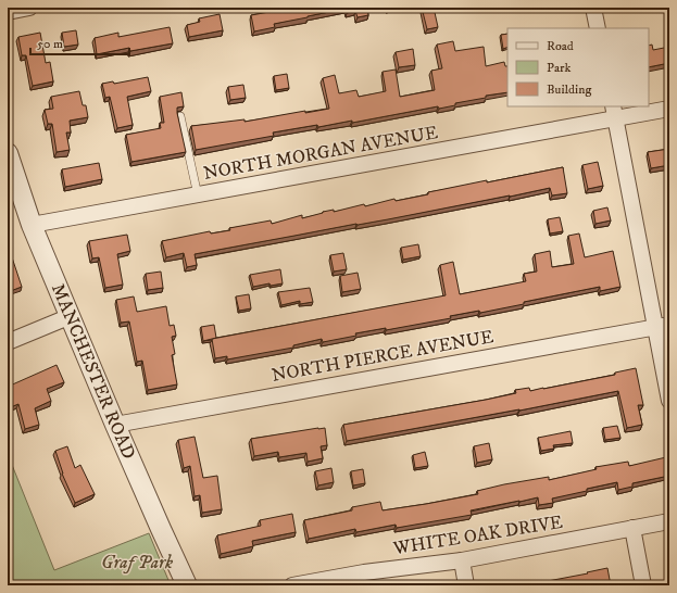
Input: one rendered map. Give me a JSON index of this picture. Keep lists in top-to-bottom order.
{
  "streets": {
    "street": [
      "NORTH MORGAN AVENUE",
      "NORTH PIERCE AVENUE",
      "MANCHESTER ROAD",
      "WHITE OAK DRIVE"
    ]
  },
  "crossings": [
    ["NORTH MORGAN AVENUE", "MANCHESTER ROAD"],
    ["NORTH PIERCE AVENUE", "MANCHESTER ROAD"]
  ],
  "parks": ["Graf Park"],
  "legend": ["Road", "Park", "Building"],
  "scale_bar": "50 m"
}
